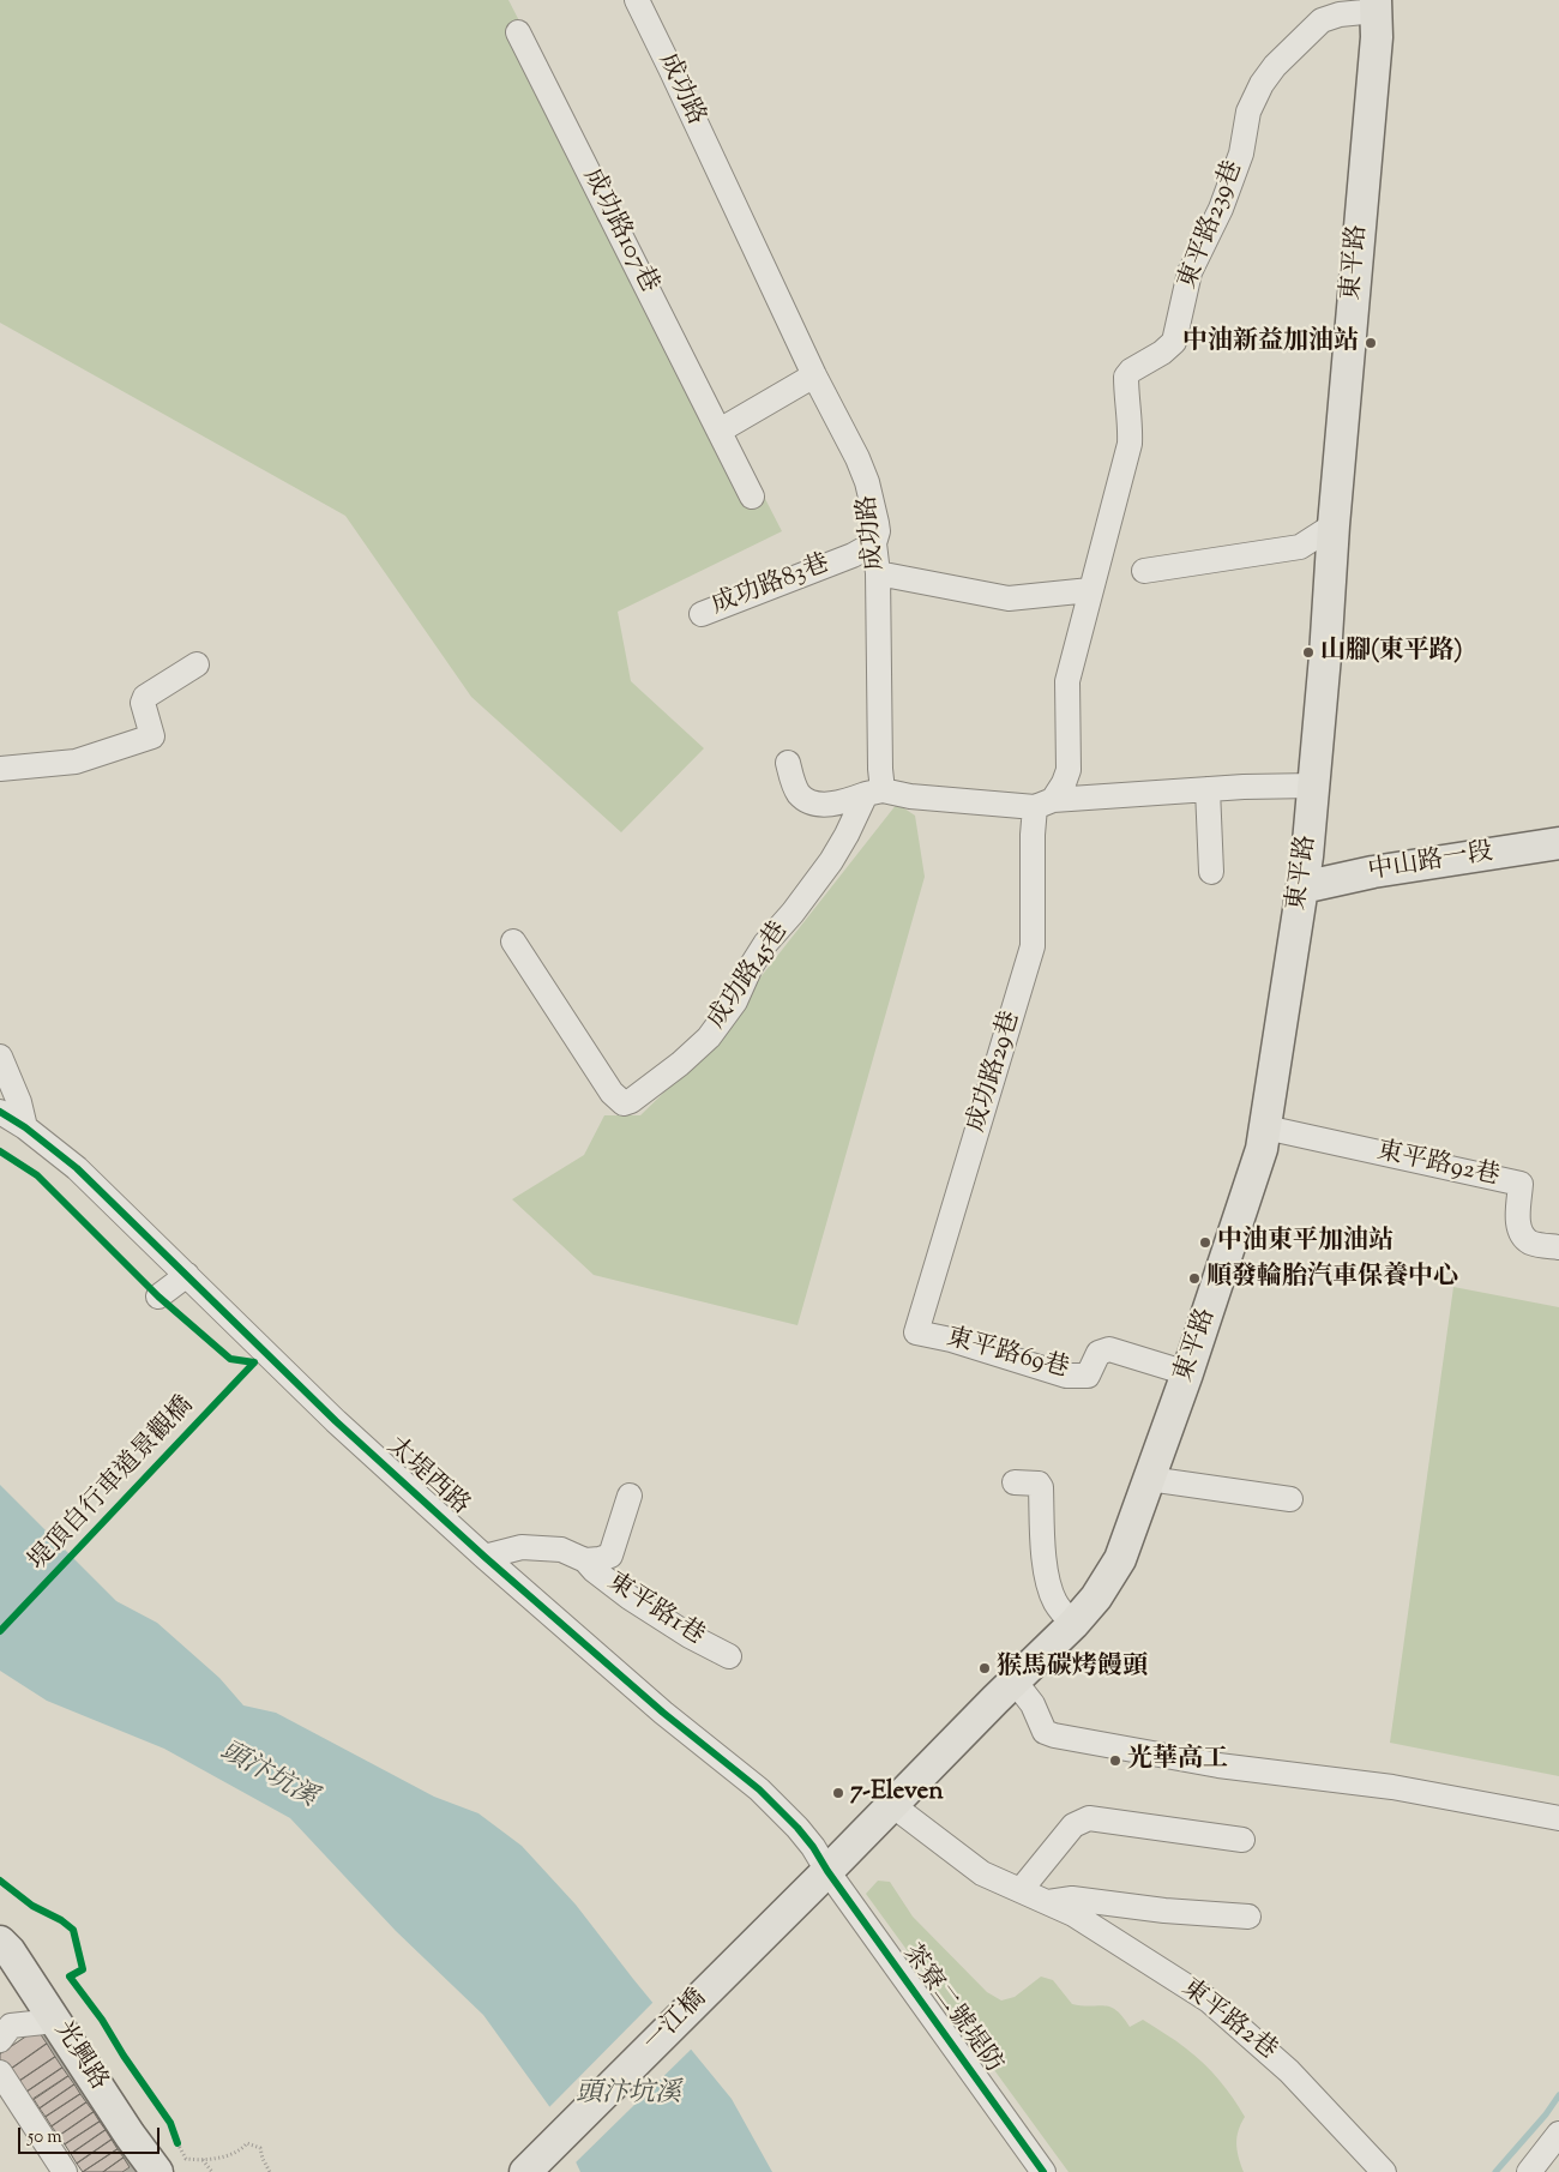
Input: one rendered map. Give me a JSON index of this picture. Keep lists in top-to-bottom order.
{
  "streets": {
    "main road": [
      "東平路",
      "中山路一段",
      "一江橋",
      "光興路"
    ],
    "street": [
      "成功路",
      "東平路239巷",
      "成功路107巷",
      "成功路83巷",
      "成功路45巷",
      "成功路29巷",
      "東平路92巷",
      "東平路69巷",
      "太堤西路",
      "東平路1巷",
      "茶寮二號堤防",
      "東平路2巷"
    ],
    "cycle path": ["堤頂自行車道景觀橋"]
  },
  "crossings": [
    ["成功路", "成功路83巷"],
    ["成功路", "成功路45巷"],
    ["東平路239巷", "東平路"],
    ["東平路239巷", "成功路29巷"],
    ["東平路", "中山路一段"],
    ["東平路", "東平路92巷"],
    ["東平路", "東平路69巷"],
    ["東平路", "太堤西路"],
    ["東平路", "茶寮二號堤防"],
    ["東平路", "東平路2巷"],
    ["東平路", "一江橋"],
    ["成功路29巷", "東平路69巷"],
    ["太堤西路", "東平路1巷"],
    ["太堤西路", "茶寮二號堤防"],
    ["太堤西路", "一江橋"],
    ["茶寮二號堤防", "一江橋"]
  ],
  "water": ["頭汴坑溪"],
  "places": [
    "中油新益加油站",
    "山腳(東平路)",
    "中油東平加油站",
    "順發輪胎汽車保養中心",
    "猴馬碳烤饅頭",
    "光華高工",
    "7-Eleven"
  ],
  "scale_bar": "50 m"
}
